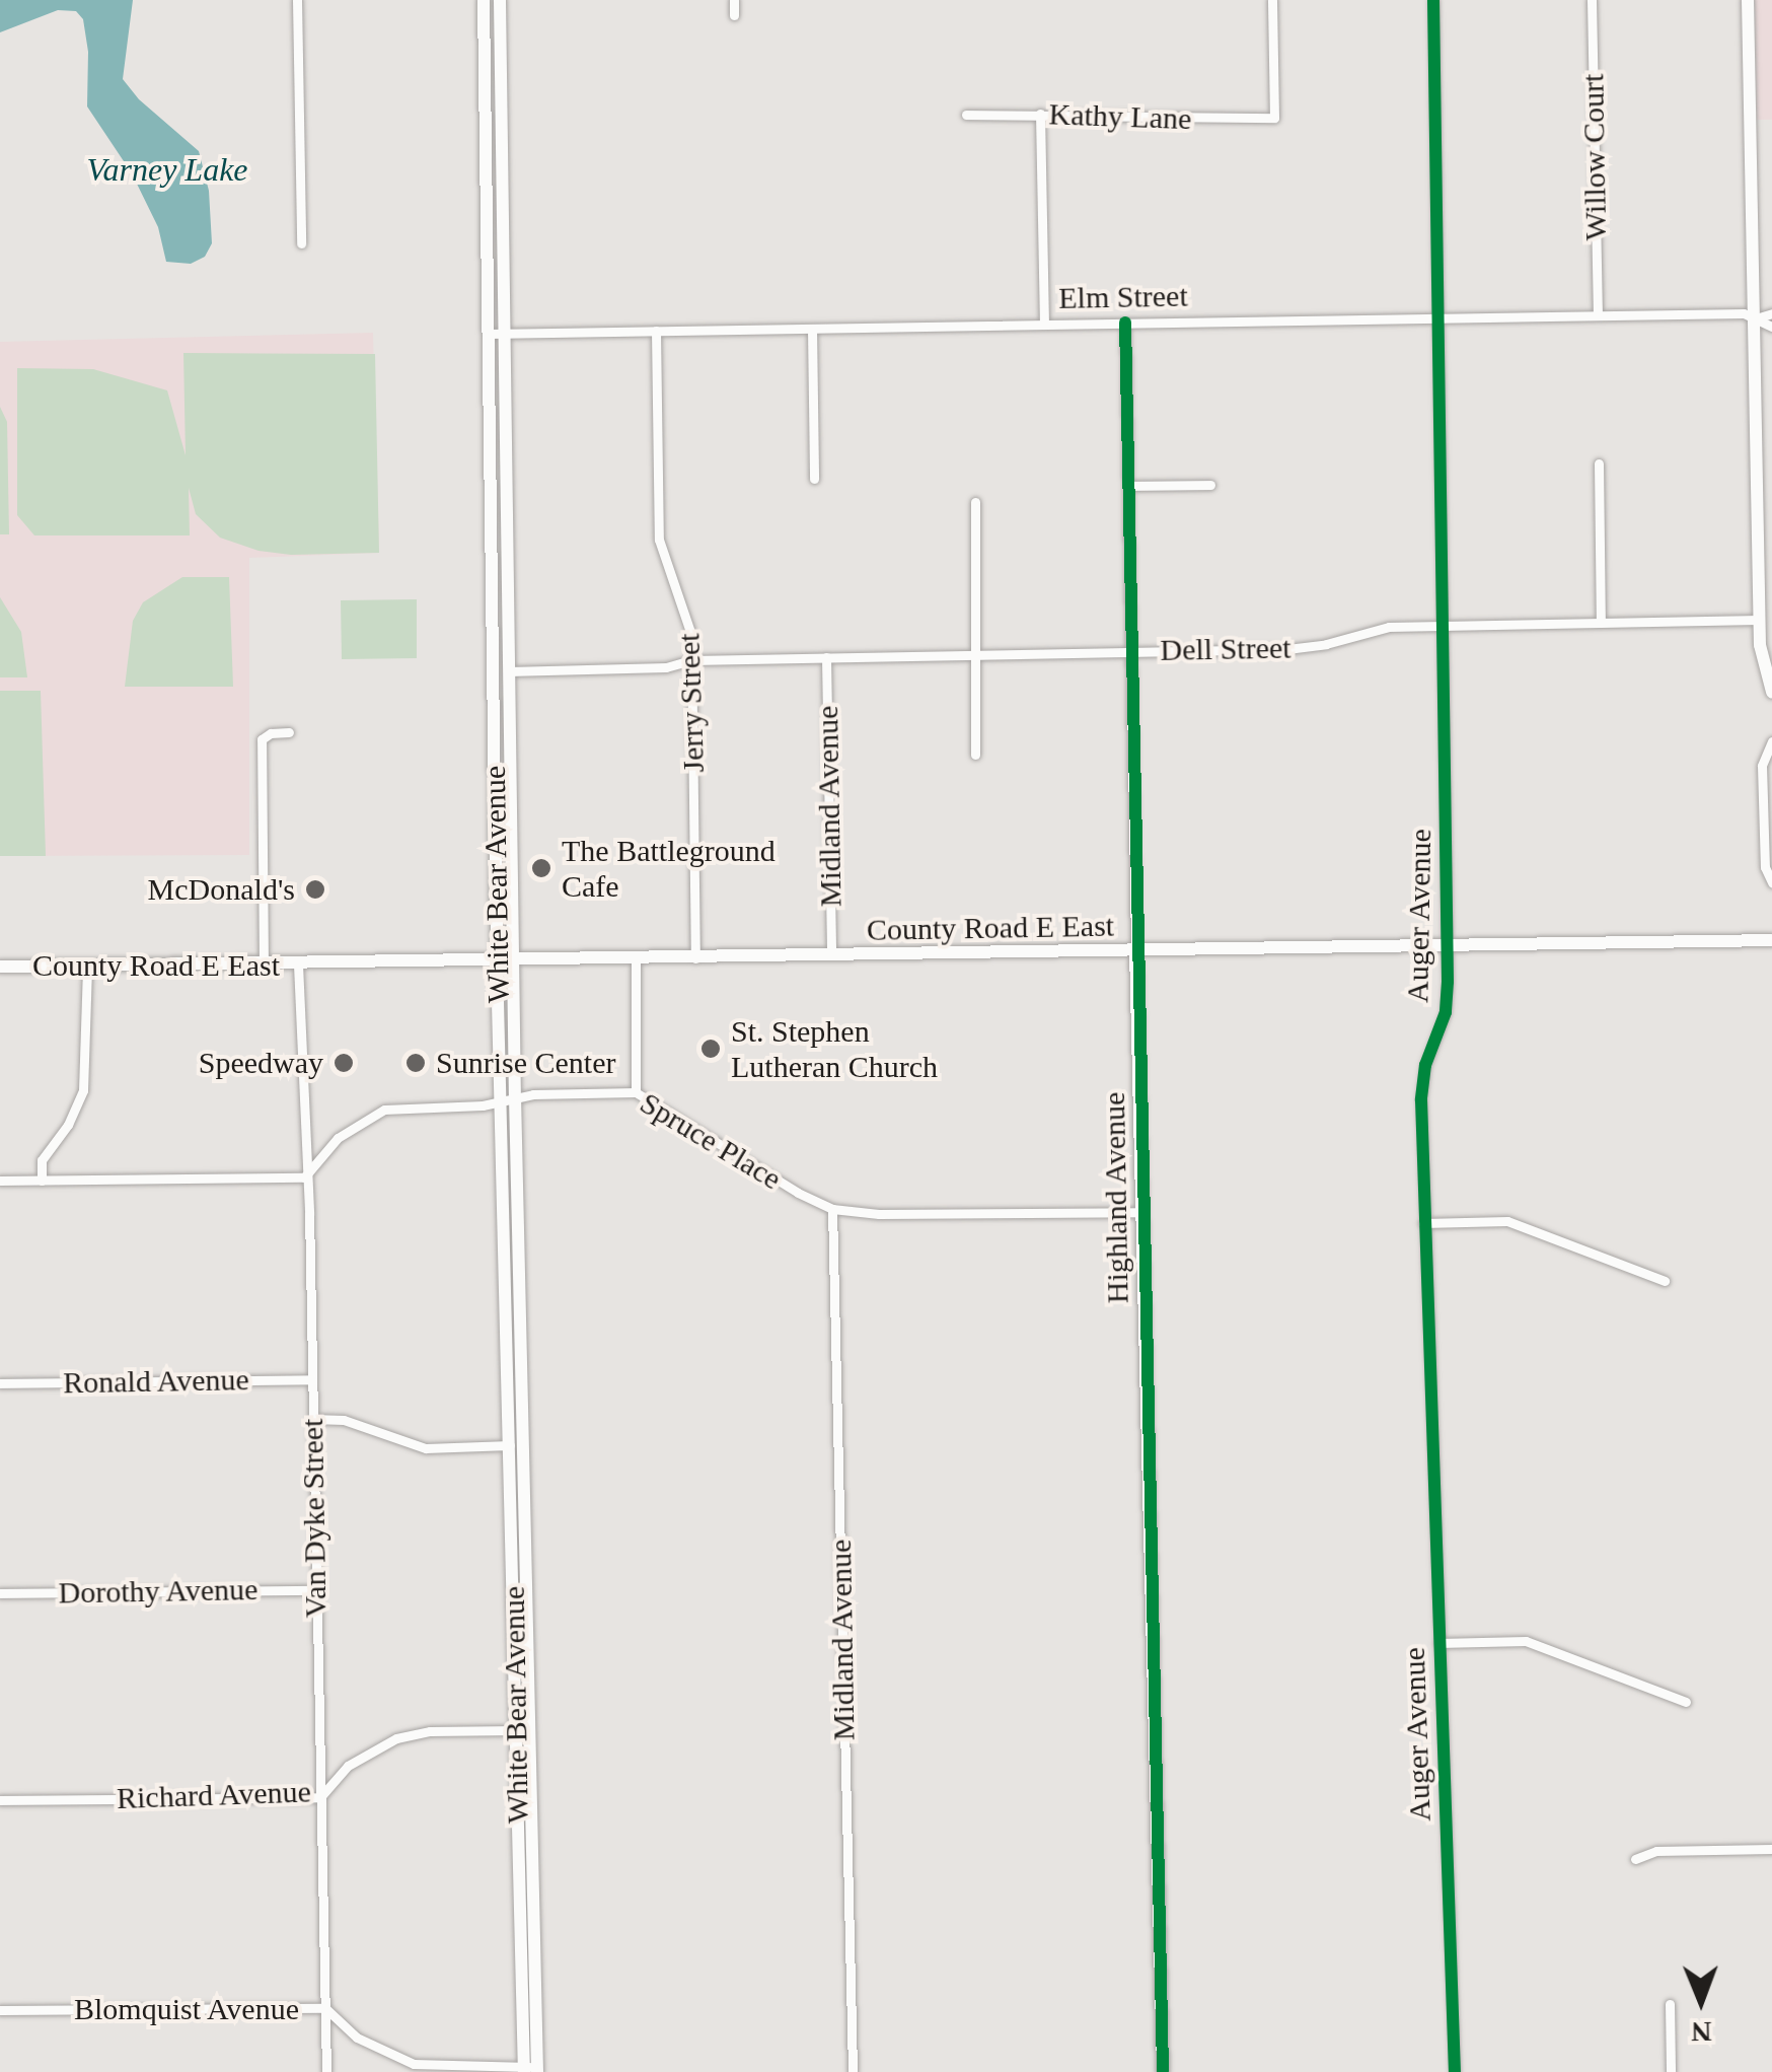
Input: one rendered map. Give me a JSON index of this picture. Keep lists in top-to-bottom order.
{
  "streets": {
    "main road": ["White Bear Avenue", "County Road E East", "Highland Avenue"],
    "street": [
      "Kathy Lane",
      "Willow Court",
      "Elm Street",
      "Dell Street",
      "Jerry Street",
      "Midland Avenue",
      "Auger Avenue",
      "Spruce Place",
      "Ronald Avenue",
      "Van Dyke Street",
      "Dorothy Avenue",
      "Richard Avenue",
      "Blomquist Avenue"
    ]
  },
  "crossings": [
    ["Willow Court", "Elm Street"],
    ["Elm Street", "Jerry Street"],
    ["Elm Street", "White Bear Avenue"],
    ["Elm Street", "Auger Avenue"],
    ["Elm Street", "Highland Avenue"],
    ["Dell Street", "Jerry Street"],
    ["Dell Street", "Midland Avenue"],
    ["Dell Street", "White Bear Avenue"],
    ["Dell Street", "Auger Avenue"],
    ["Dell Street", "Highland Avenue"],
    ["Jerry Street", "County Road E East"],
    ["Midland Avenue", "County Road E East"],
    ["Midland Avenue", "Spruce Place"],
    ["White Bear Avenue", "County Road E East"],
    ["White Bear Avenue", "Spruce Place"],
    ["White Bear Avenue", "Richard Avenue"],
    ["White Bear Avenue", "Blomquist Avenue"],
    ["Auger Avenue", "County Road E East"],
    ["County Road E East", "Highland Avenue"],
    ["County Road E East", "Van Dyke Street"],
    ["Spruce Place", "Highland Avenue"],
    ["Spruce Place", "Van Dyke Street"],
    ["Ronald Avenue", "Van Dyke Street"],
    ["Van Dyke Street", "Dorothy Avenue"],
    ["Van Dyke Street", "Richard Avenue"],
    ["Van Dyke Street", "Blomquist Avenue"]
  ],
  "water": ["Varney Lake"],
  "places": [
    "The Battleground Cafe",
    "McDonald's",
    "St. Stephen Lutheran Church",
    "Speedway",
    "Sunrise Center"
  ],
  "north": "bottom"
}
